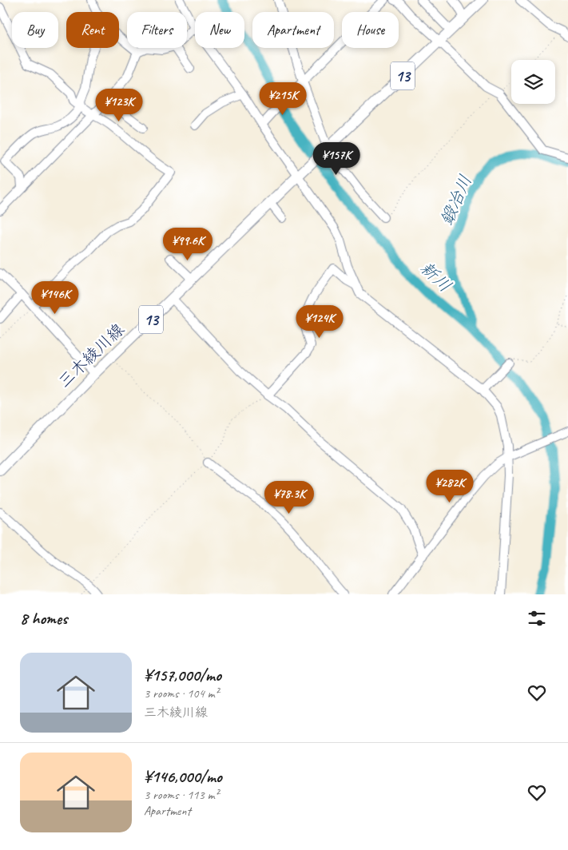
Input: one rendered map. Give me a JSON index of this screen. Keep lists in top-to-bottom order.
{
  "streets": {
    "main road": ["13", "三木綾川線"]
  },
  "water": ["鍛冶川", "新川"],
  "page": {
    "chip": [
      "Buy",
      "Rent",
      "Filters",
      "New",
      "Apartment",
      "House"
    ],
    "price": [
      "¥215K",
      "¥123K",
      "¥157K",
      "¥99.6K",
      "¥146K",
      "¥124K",
      "¥282K",
      "¥78.3K"
    ],
    "heading": "8 homes",
    "list": [
      {
        "name": "¥157,000/mo",
        "note": "3 rooms · 104 m² · 三木綾川線"
      },
      {
        "name": "¥146,000/mo",
        "note": "3 rooms · 113 m² · Apartment"
      }
    ]
  }
}
